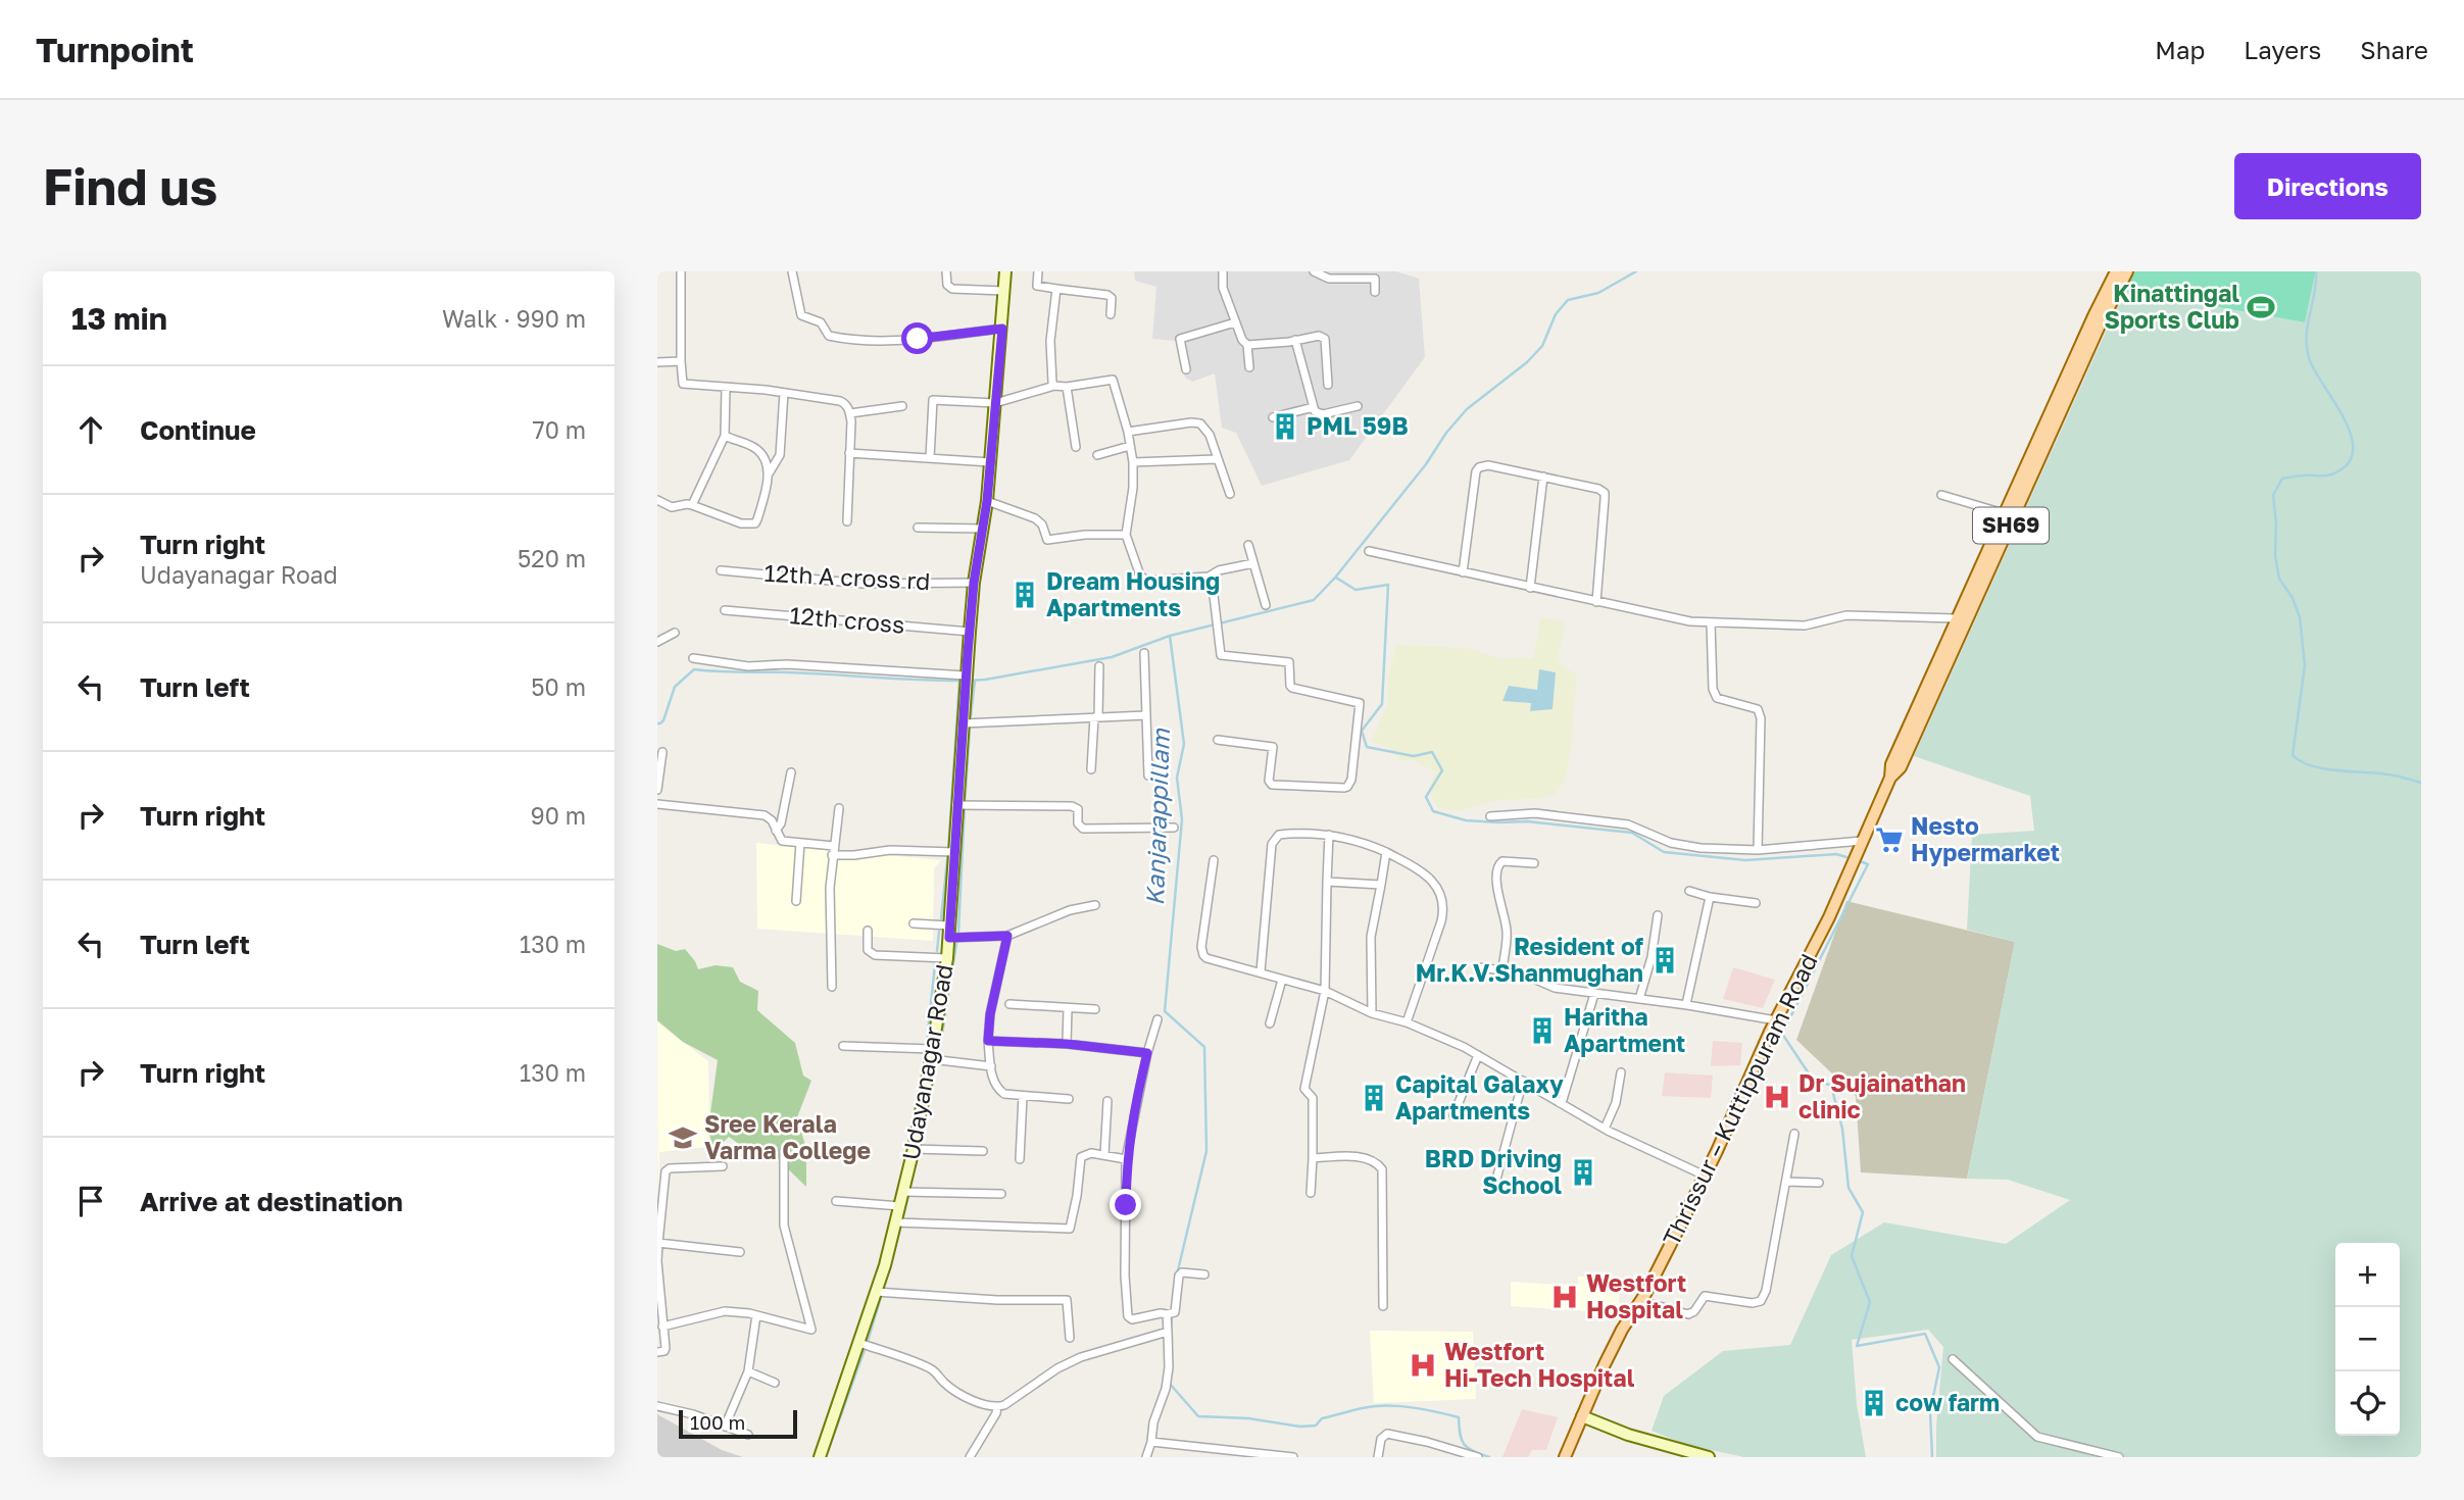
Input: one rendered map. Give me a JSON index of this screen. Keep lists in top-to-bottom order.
{
  "streets": {
    "main road": ["SH69", "Thrissur – Kuttippuram Road"],
    "street": ["12th A cross rd", "12th cross", "Udayanagar Road"]
  },
  "crossings": [
    ["12th A cross rd", "Udayanagar Road"],
    ["12th cross", "Udayanagar Road"]
  ],
  "water": ["Kanjarappillam"],
  "places": {
    "sports": ["Kinattingal Sports Club"],
    "building": [
      "PML 59B",
      "Dream Housing Apartments",
      "Resident of Mr.K.V.Shanmughan",
      "Haritha Apartment",
      "Capital Galaxy Apartments",
      "BRD Driving School",
      "cow farm"
    ],
    "supermarket": ["Nesto Hypermarket"],
    "hospital": ["Dr Sujainathan clinic", "Westfort Hospital", "Westfort Hi-Tech Hospital"],
    "school or university": ["Sree Kerala Varma College"]
  },
  "scale_bar": "100 m",
  "page": {
    "header": "Turnpoint",
    "nav": ["Map", "Layers", "Share"],
    "buttons": "Directions",
    "title": "Find us",
    "heading": ["13 min", "Walk · 990 m"],
    "list": [
      ["Continue", "70 m"],
      ["Turn right", "Udayanagar Road", "520 m"],
      ["Turn left", "50 m"],
      ["Turn right", "90 m"],
      ["Turn left", "130 m"],
      ["Turn right", "130 m"],
      "Arrive at destination"
    ],
    "map_buttons": ["+", "−"],
    "scale": "100 m"
  }
}
